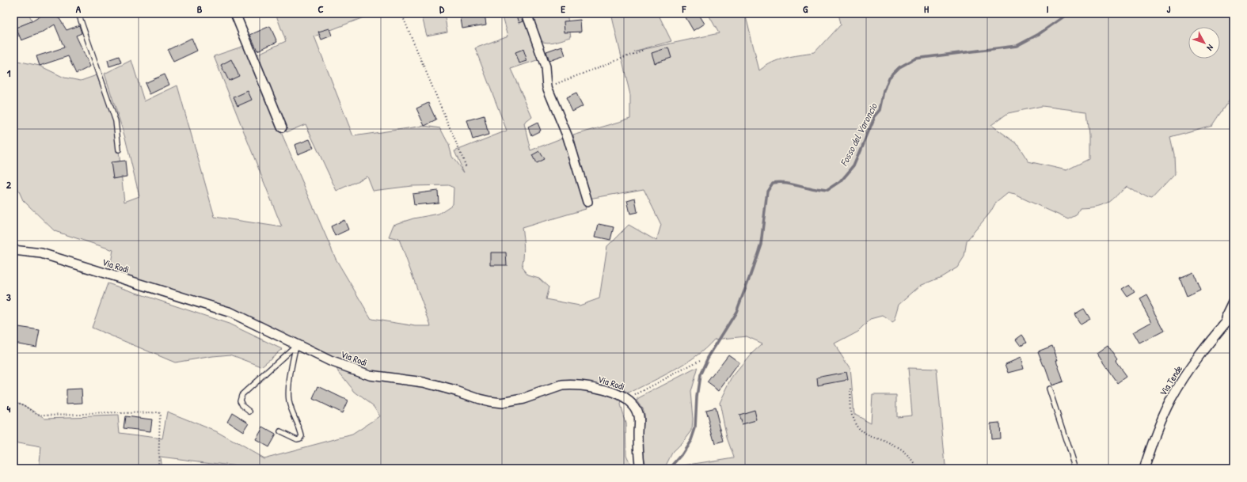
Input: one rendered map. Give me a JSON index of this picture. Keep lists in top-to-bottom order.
{
  "streets": {
    "street": ["Via Rodi", "Via Tende"]
  },
  "water": ["Fosso del Varoncio"],
  "north": "bottom right",
  "grid": {
    "columns": [
      "A",
      "B",
      "C",
      "D",
      "E",
      "F",
      "G",
      "H",
      "I",
      "J"
    ],
    "rows": [
      "1",
      "2",
      "3",
      "4"
    ]
  }
}
